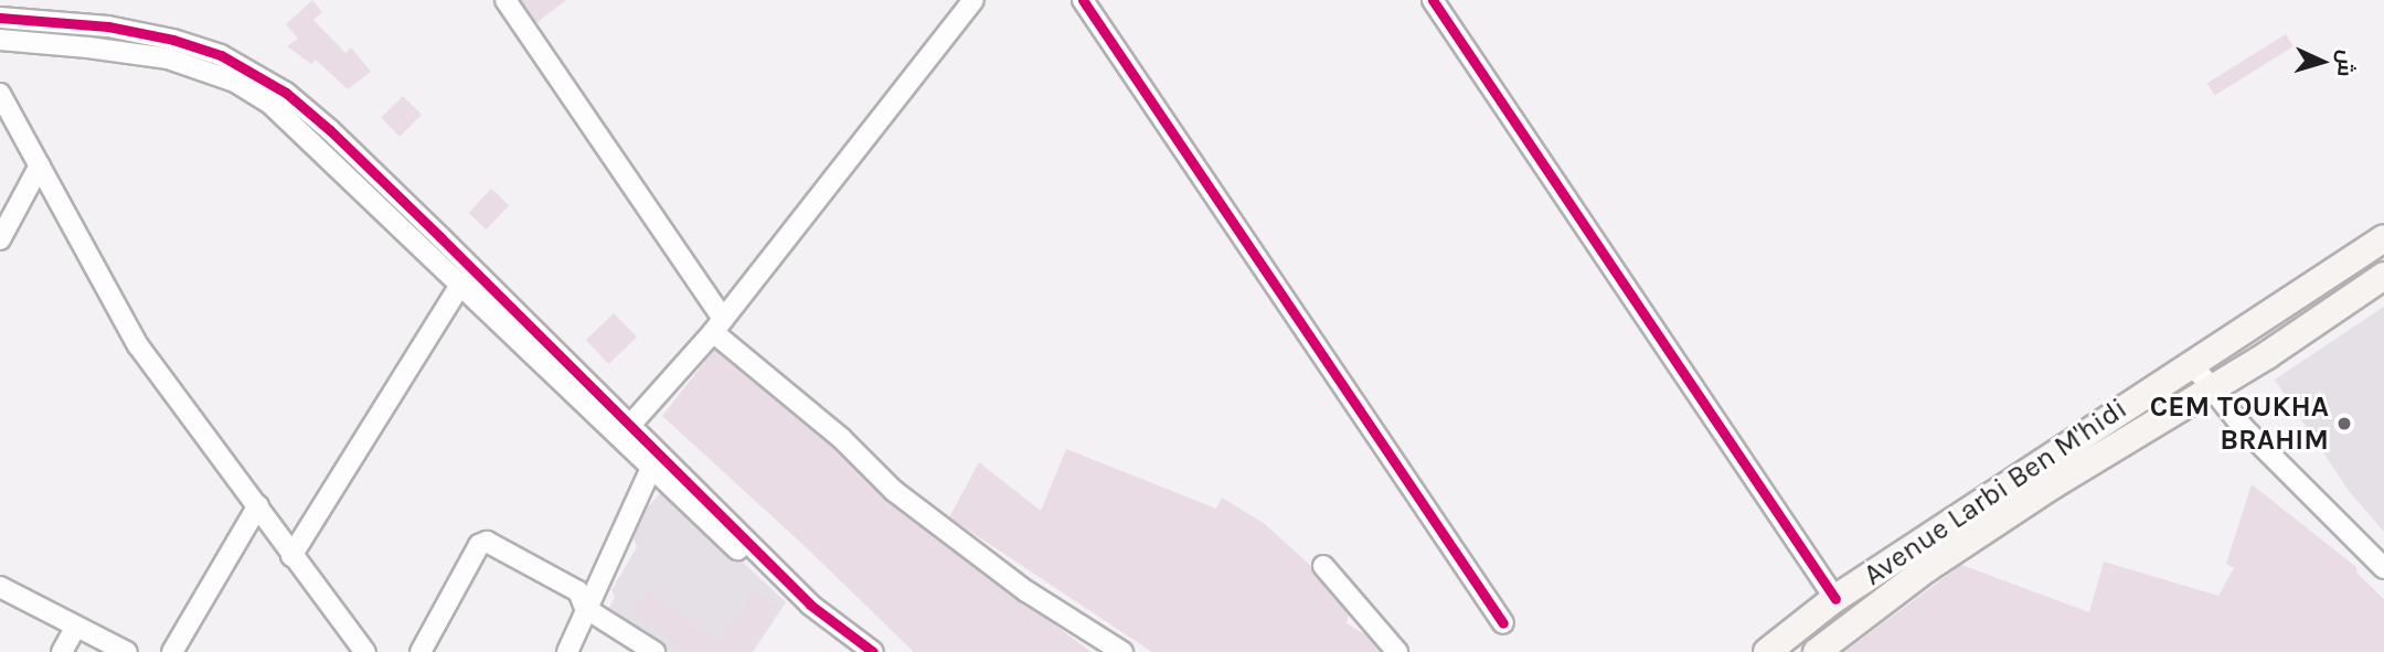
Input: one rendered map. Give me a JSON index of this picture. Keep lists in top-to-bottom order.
{
  "streets": {
    "main road": ["Avenue Larbi Ben M'hidi"]
  },
  "places": ["CEM TOUKHA BRAHIM"],
  "north": "right"
}
